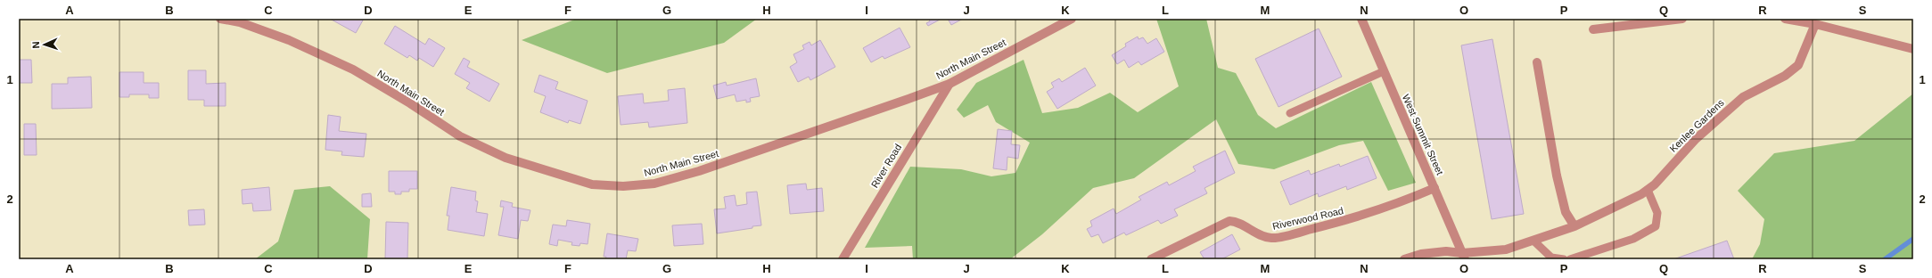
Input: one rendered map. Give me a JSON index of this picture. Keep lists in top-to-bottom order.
{
  "streets": {
    "street": [
      "North Main Street",
      "Kenlee Gardens",
      "West Summit Street",
      "River Road",
      "Riverwood Road"
    ]
  },
  "crossings": [
    ["North Main Street", "River Road"],
    ["Kenlee Gardens", "West Summit Street"],
    ["West Summit Street", "Riverwood Road"]
  ],
  "north": "left",
  "grid": {
    "columns": [
      "A",
      "B",
      "C",
      "D",
      "E",
      "F",
      "G",
      "H",
      "I",
      "J",
      "K",
      "L",
      "M",
      "N",
      "O",
      "P",
      "Q",
      "R",
      "S"
    ],
    "rows": ["1", "2"]
  }
}
